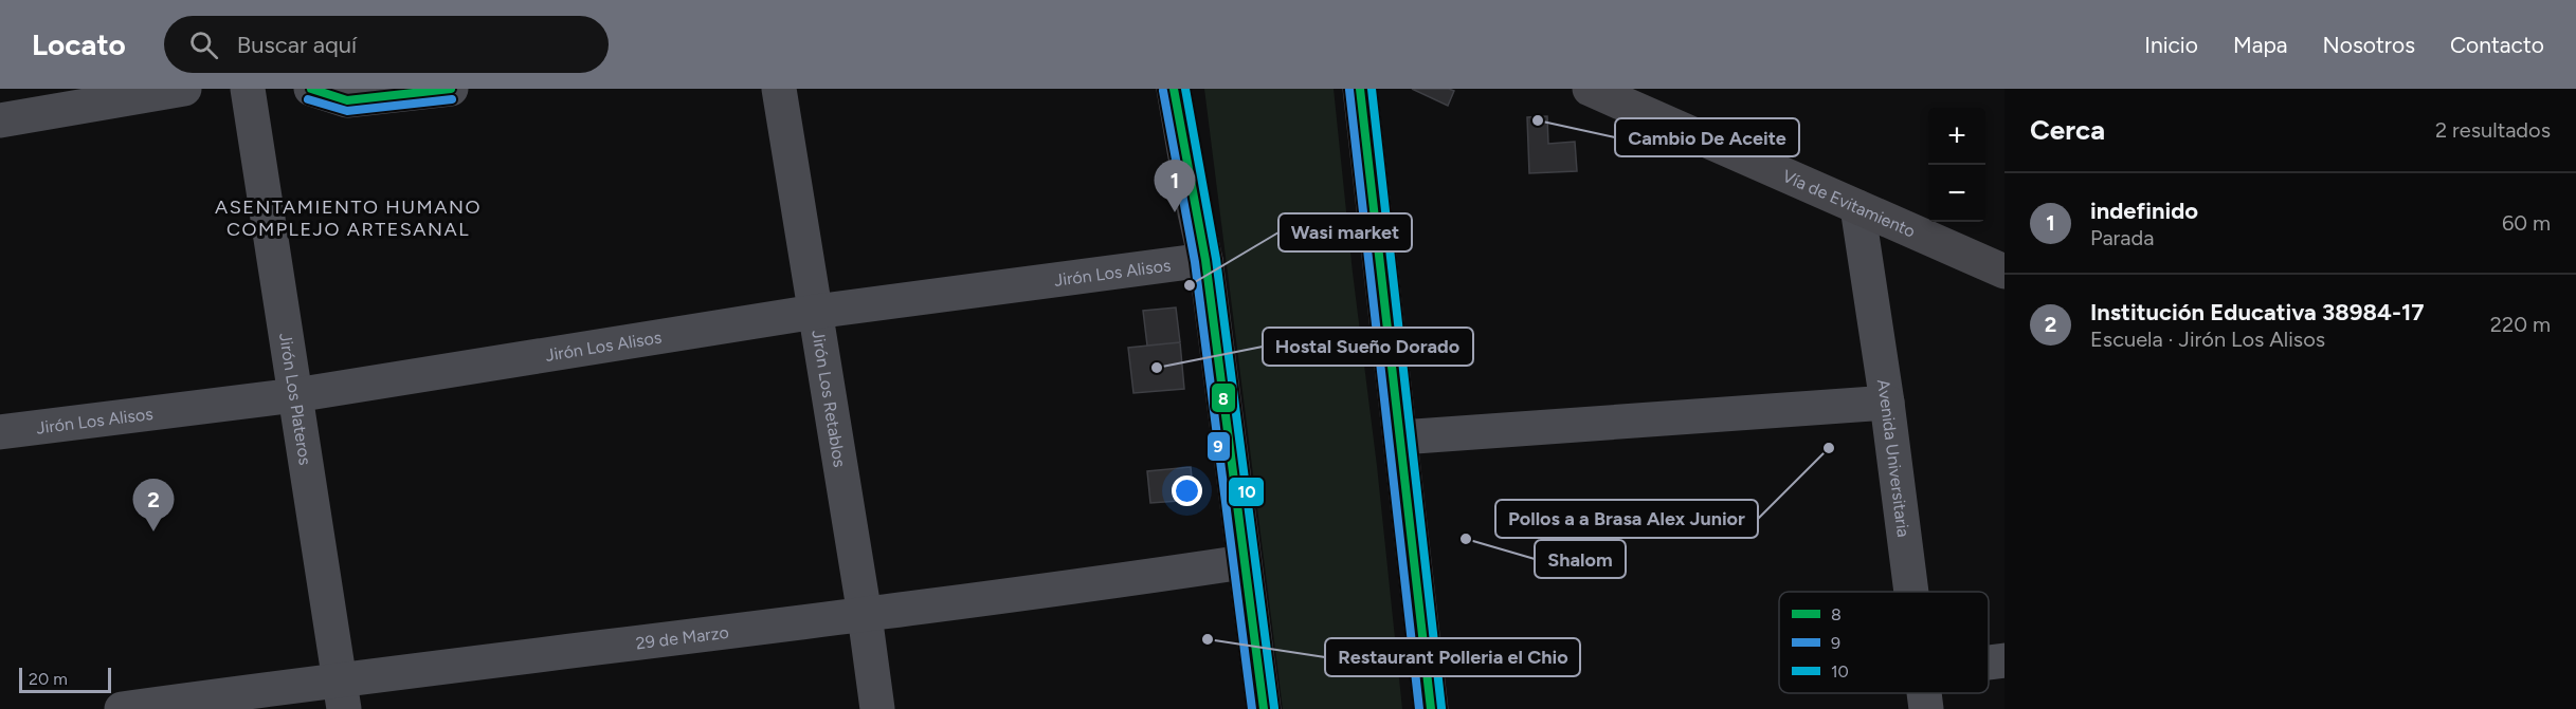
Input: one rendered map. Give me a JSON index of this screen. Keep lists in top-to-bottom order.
{
  "streets": {
    "highway": ["Vía de Evitamiento"],
    "street": [
      "Jirón Los Alisos",
      "Jirón Los Plateros",
      "Jirón Los Retablos",
      "Avenida Universitaria",
      "29 de Marzo"
    ]
  },
  "crossings": [
    ["Vía de Evitamiento", "Avenida Universitaria"],
    ["Jirón Los Alisos", "Jirón Los Plateros"],
    ["Jirón Los Alisos", "Jirón Los Retablos"],
    ["Jirón Los Plateros", "29 de Marzo"],
    ["Jirón Los Retablos", "29 de Marzo"]
  ],
  "districts": ["ASENTAMIENTO HUMANO COMPLEJO ARTESANAL"],
  "places": [
    "Cambio De Aceite",
    "Wasi market",
    "Hostal Sueño Dorado",
    "Pollos a a Brasa Alex Junior",
    "Shalom",
    "Restaurant Polleria el Chio"
  ],
  "lines": ["transit line 8", "transit line 10", "transit line 9"],
  "legend": ["8", "9", "10"],
  "scale_bar": "20 m",
  "page": {
    "header": "Locato",
    "search": "Buscar aquí",
    "nav": [
      "Inicio",
      "Mapa",
      "Nosotros",
      "Contacto"
    ],
    "heading": ["Cerca", "2 resultados"],
    "map_buttons": ["+", "−"],
    "pins": ["1", "2"],
    "list": [
      {
        "mark": "1",
        "name": "indefinido",
        "note": "Parada",
        "value": "60 m"
      },
      {
        "mark": "2",
        "name": "Institución Educativa 38984-17",
        "note": "Escuela · Jirón Los Alisos",
        "value": "220 m"
      }
    ],
    "scale": "20 m"
  }
}
